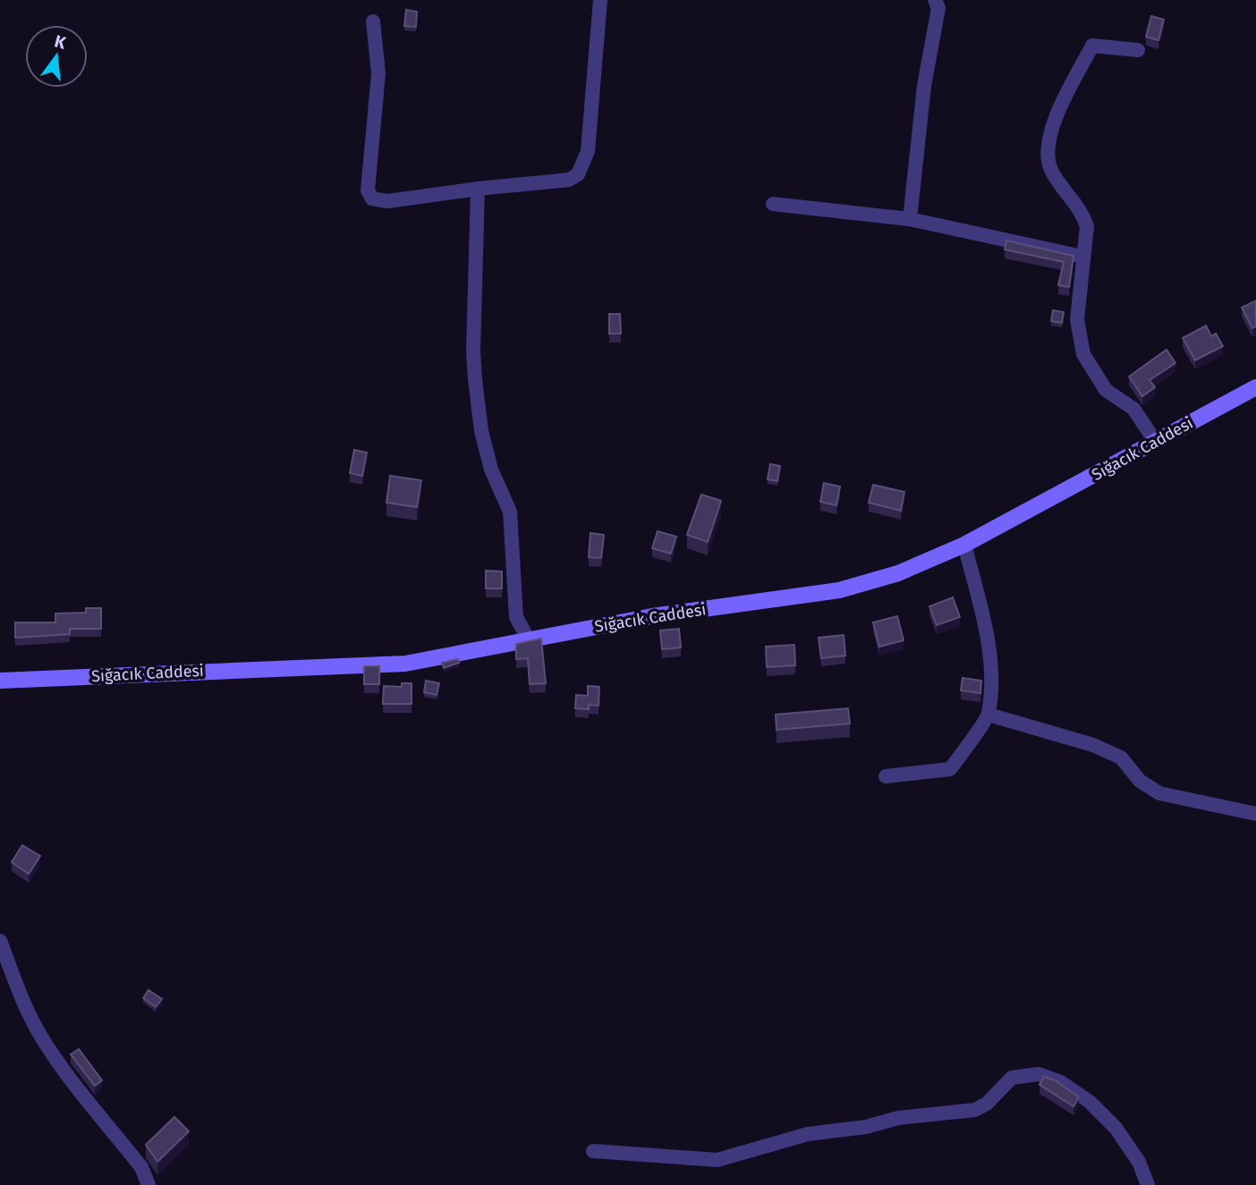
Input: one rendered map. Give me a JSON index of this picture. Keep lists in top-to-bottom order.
{
  "streets": {
    "main road": ["Sığacık Caddesi"]
  },
  "north": "top"
}
